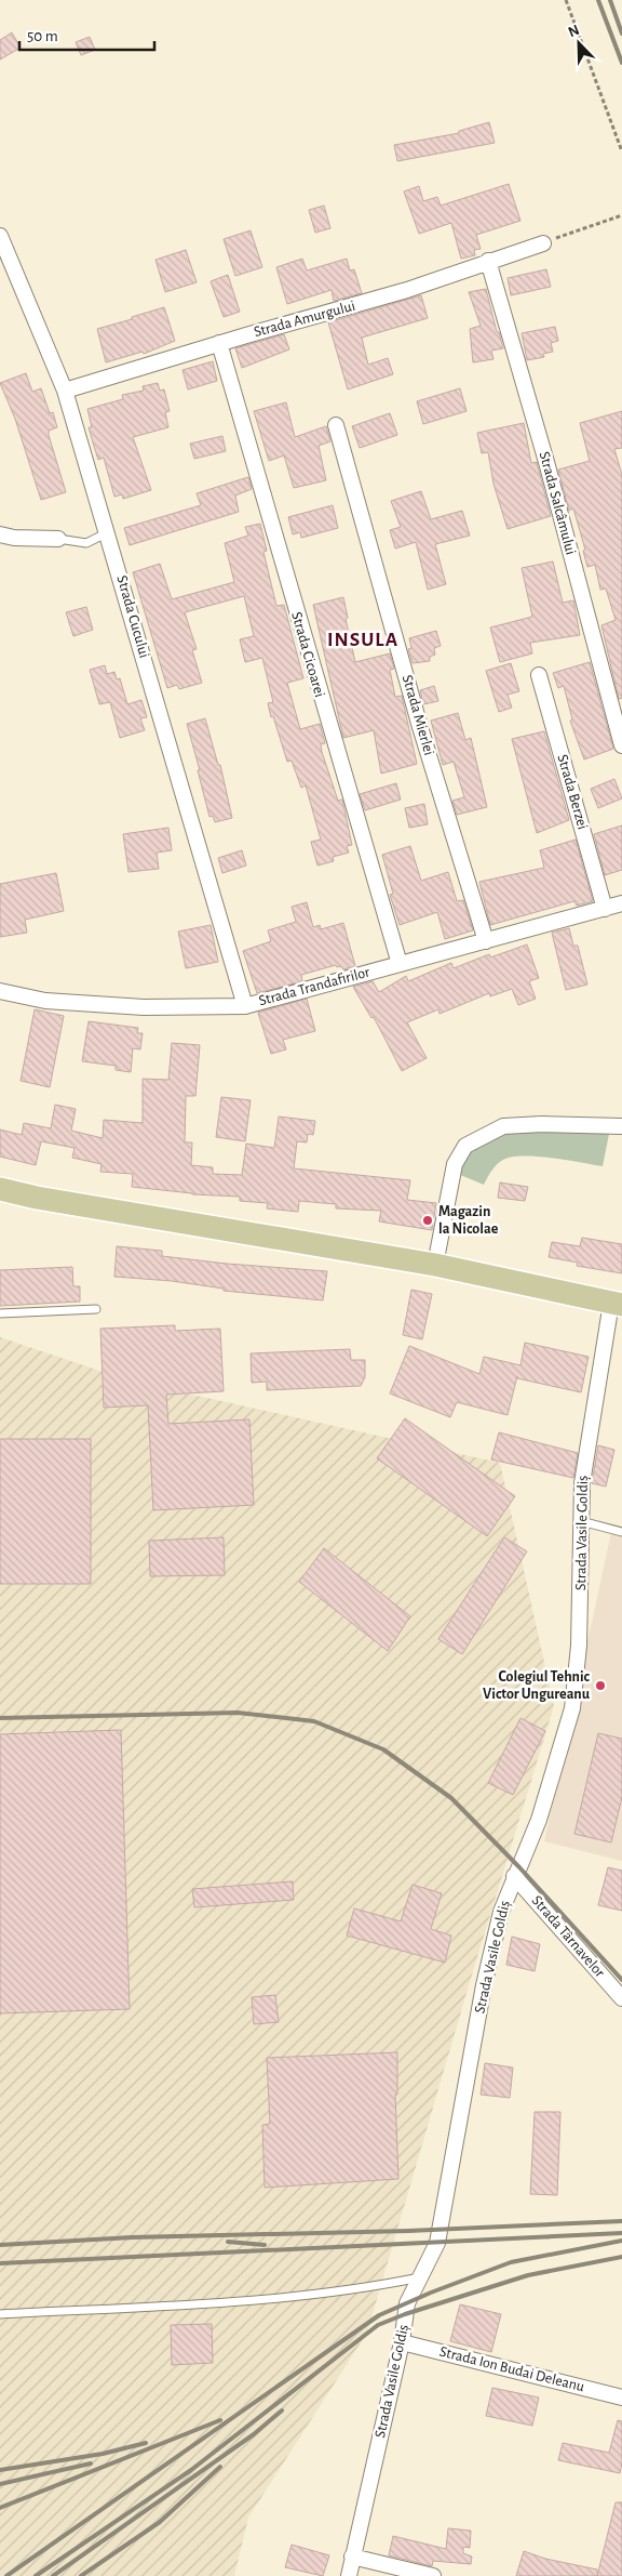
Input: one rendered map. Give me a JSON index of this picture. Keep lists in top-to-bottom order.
{
  "streets": {
    "street": [
      "Strada Amurgului",
      "Strada Salcâmului",
      "Strada Cucului",
      "Strada Cicoarei",
      "Strada Mierlei",
      "Strada Berzei",
      "Strada Trandafirilor",
      "Strada Vasile Goldiș",
      "Strada Târnavelor",
      "Strada Ion Budai Deleanu"
    ]
  },
  "crossings": [
    ["Strada Amurgului", "Strada Salcâmului"],
    ["Strada Amurgului", "Strada Cucului"],
    ["Strada Amurgului", "Strada Cicoarei"],
    ["Strada Cucului", "Strada Trandafirilor"],
    ["Strada Cicoarei", "Strada Trandafirilor"],
    ["Strada Mierlei", "Strada Trandafirilor"],
    ["Strada Berzei", "Strada Trandafirilor"],
    ["Strada Vasile Goldiș", "Strada Târnavelor"],
    ["Strada Vasile Goldiș", "Strada Ion Budai Deleanu"]
  ],
  "districts": ["INSULA"],
  "places": ["Magazin la Nicolae", "Colegiul Tehnic Victor Ungureanu"],
  "scale_bar": "50 m",
  "north": "top left"
}
